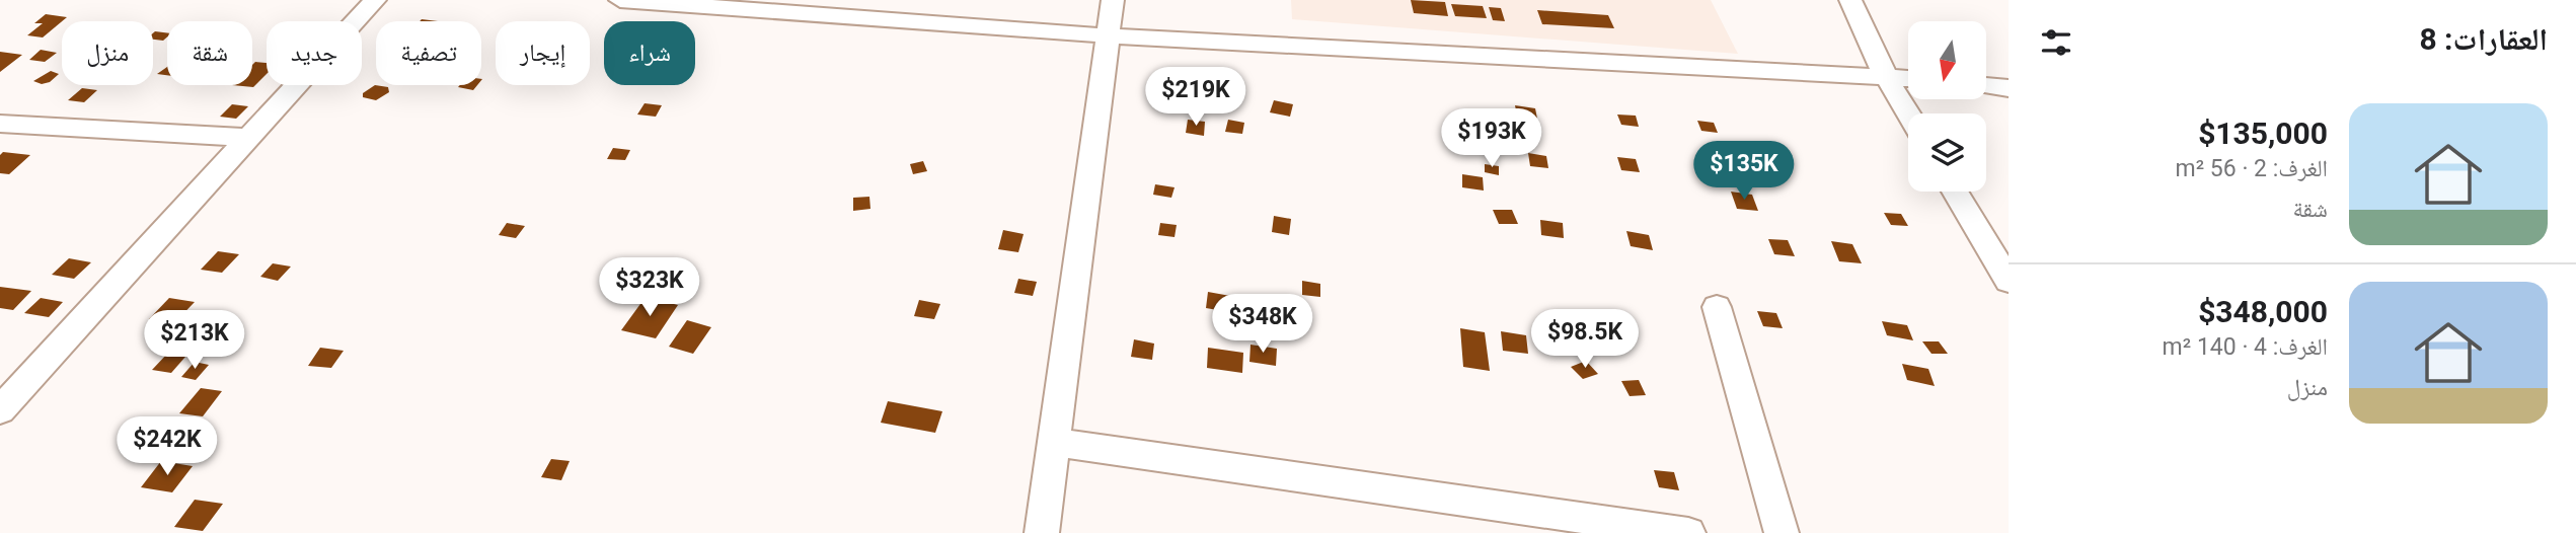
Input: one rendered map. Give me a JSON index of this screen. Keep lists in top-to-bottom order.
{
  "north": "bottom",
  "page": {
    "heading": "العقارات: 8",
    "chip": [
      "شراء",
      "إيجار",
      "تصفية",
      "جديد",
      "شقة",
      "منزل"
    ],
    "price": [
      "$219K",
      "$193K",
      "$135K",
      "$323K",
      "$348K",
      "$98.5K",
      "$213K",
      "$242K"
    ],
    "list": [
      {
        "name": "$135,000",
        "note": "الغرف: 2 · 56 m² · شقة"
      },
      {
        "name": "$348,000",
        "note": "الغرف: 4 · 140 m² · منزل"
      }
    ]
  }
}
